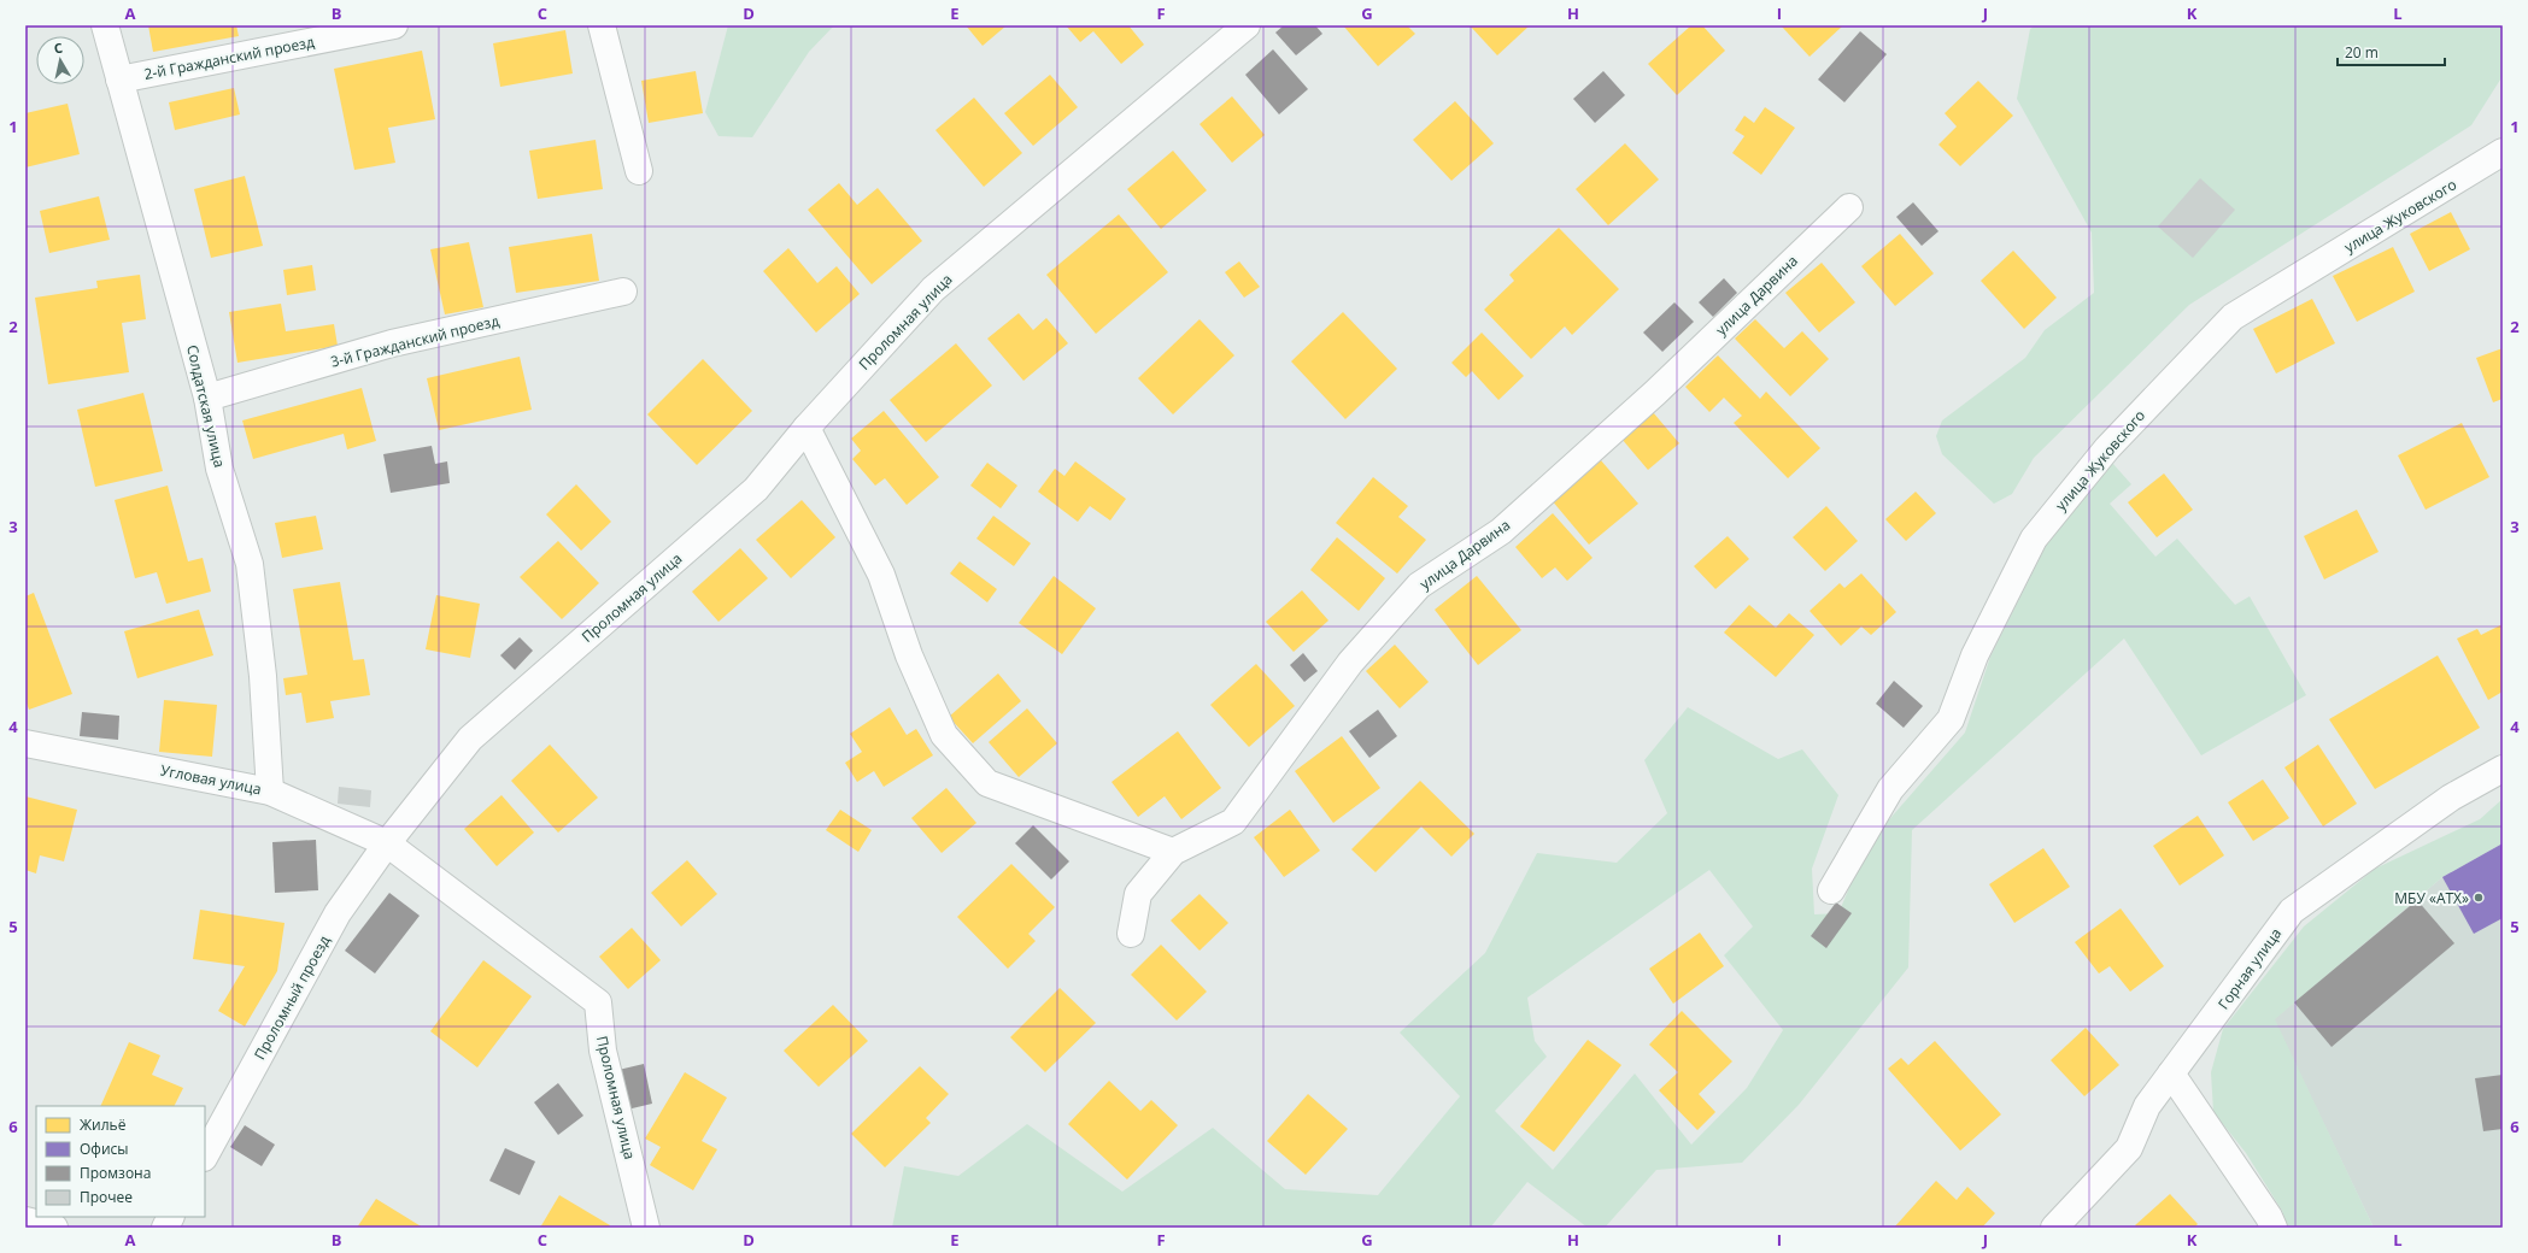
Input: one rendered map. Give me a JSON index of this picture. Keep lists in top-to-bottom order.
{
  "streets": {
    "street": [
      "2-й Гражданский проезд",
      "улица Жуковского",
      "улица Дарвина",
      "Проломная улица",
      "3-й Гражданский проезд",
      "Солдатская улица",
      "Угловая улица",
      "Горная улица",
      "Проломный проезд"
    ]
  },
  "crossings": [
    ["2-й Гражданский проезд", "Солдатская улица"],
    ["Проломная улица", "Угловая улица"],
    ["Проломная улица", "Проломный проезд"],
    ["3-й Гражданский проезд", "Солдатская улица"],
    ["Солдатская улица", "Угловая улица"],
    ["Угловая улица", "Проломный проезд"]
  ],
  "places": ["МБУ «АТХ»"],
  "legend": [
    "Жильё",
    "Офисы",
    "Промзона",
    "Прочее"
  ],
  "scale_bar": "20 m",
  "north": "top",
  "grid": {
    "columns": [
      "A",
      "B",
      "C",
      "D",
      "E",
      "F",
      "G",
      "H",
      "I",
      "J",
      "K",
      "L"
    ],
    "rows": [
      "1",
      "2",
      "3",
      "4",
      "5",
      "6"
    ]
  }
}
